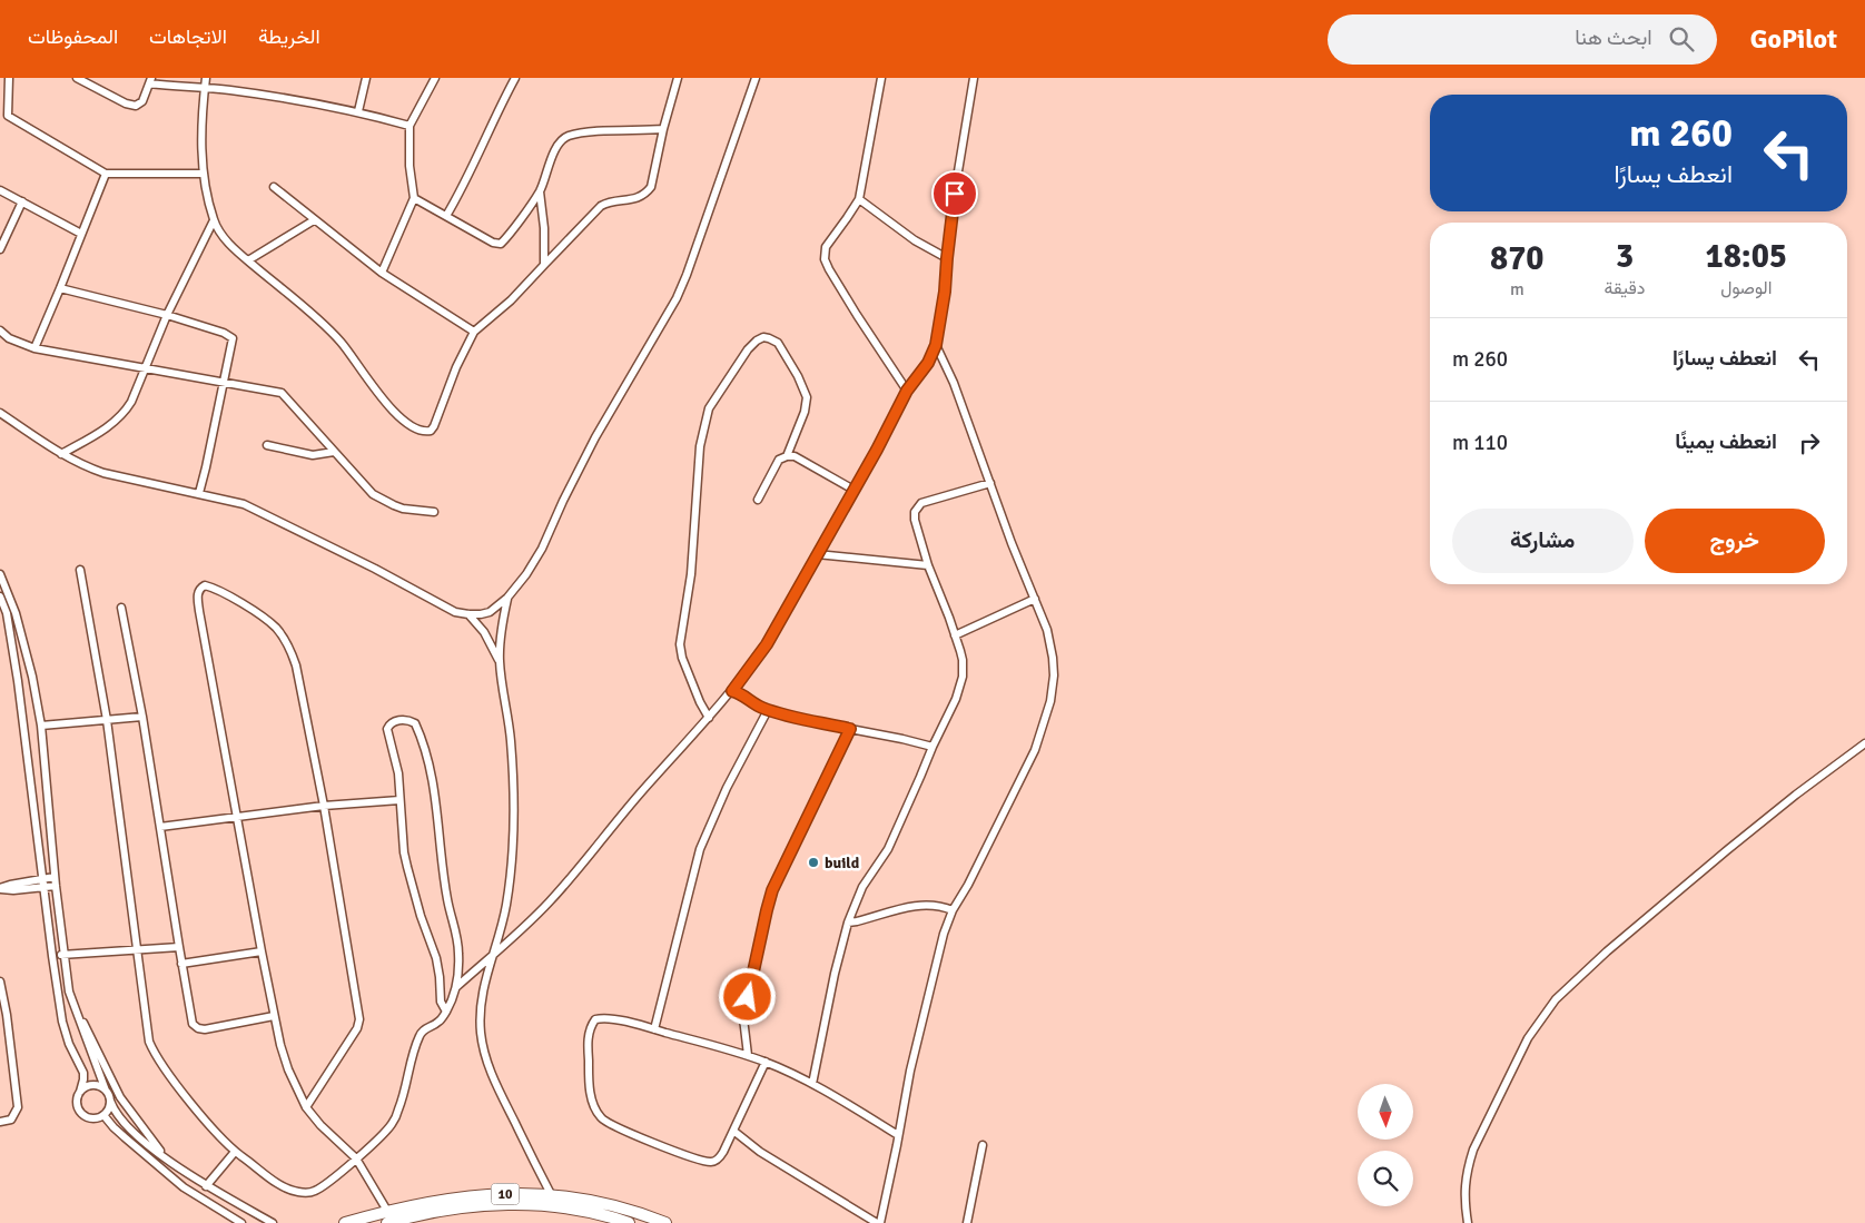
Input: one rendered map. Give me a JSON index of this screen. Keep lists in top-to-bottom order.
{
  "streets": {
    "highway": ["10"]
  },
  "places": ["build"],
  "north": "bottom",
  "page": {
    "header": "GoPilot",
    "search": "ابحث هنا",
    "nav": ["الخريطة", "الاتجاهات", "المحفوظات"],
    "turn": ["260 m", "انعطف يسارًا"],
    "eta": [
      "18:05",
      "الوصول",
      "3",
      "دقيقة",
      "870",
      "m"
    ],
    "list": [
      {
        "name": "انعطف يسارًا",
        "value": "260 m"
      },
      {
        "name": "انعطف يمينًا",
        "value": "110 m"
      }
    ],
    "buttons": ["خروج", "مشاركة"]
  }
}
